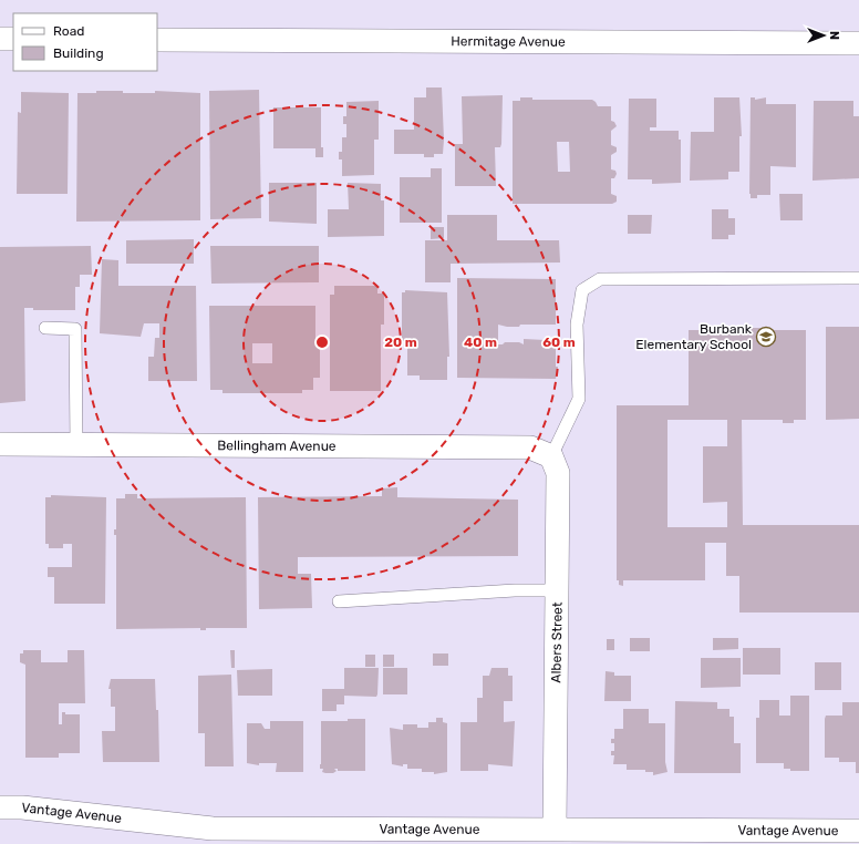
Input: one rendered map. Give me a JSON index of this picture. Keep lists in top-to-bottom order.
{
  "streets": {
    "street": [
      "Hermitage Avenue",
      "Bellingham Avenue",
      "Albers Street",
      "Vantage Avenue"
    ]
  },
  "crossings": [
    ["Bellingham Avenue", "Albers Street"],
    ["Albers Street", "Vantage Avenue"]
  ],
  "places": {
    "school or university": ["Burbank Elementary School"]
  },
  "legend": ["Road", "Building"],
  "north": "right",
  "rings": ["20 m", "40 m", "60 m"]
}
